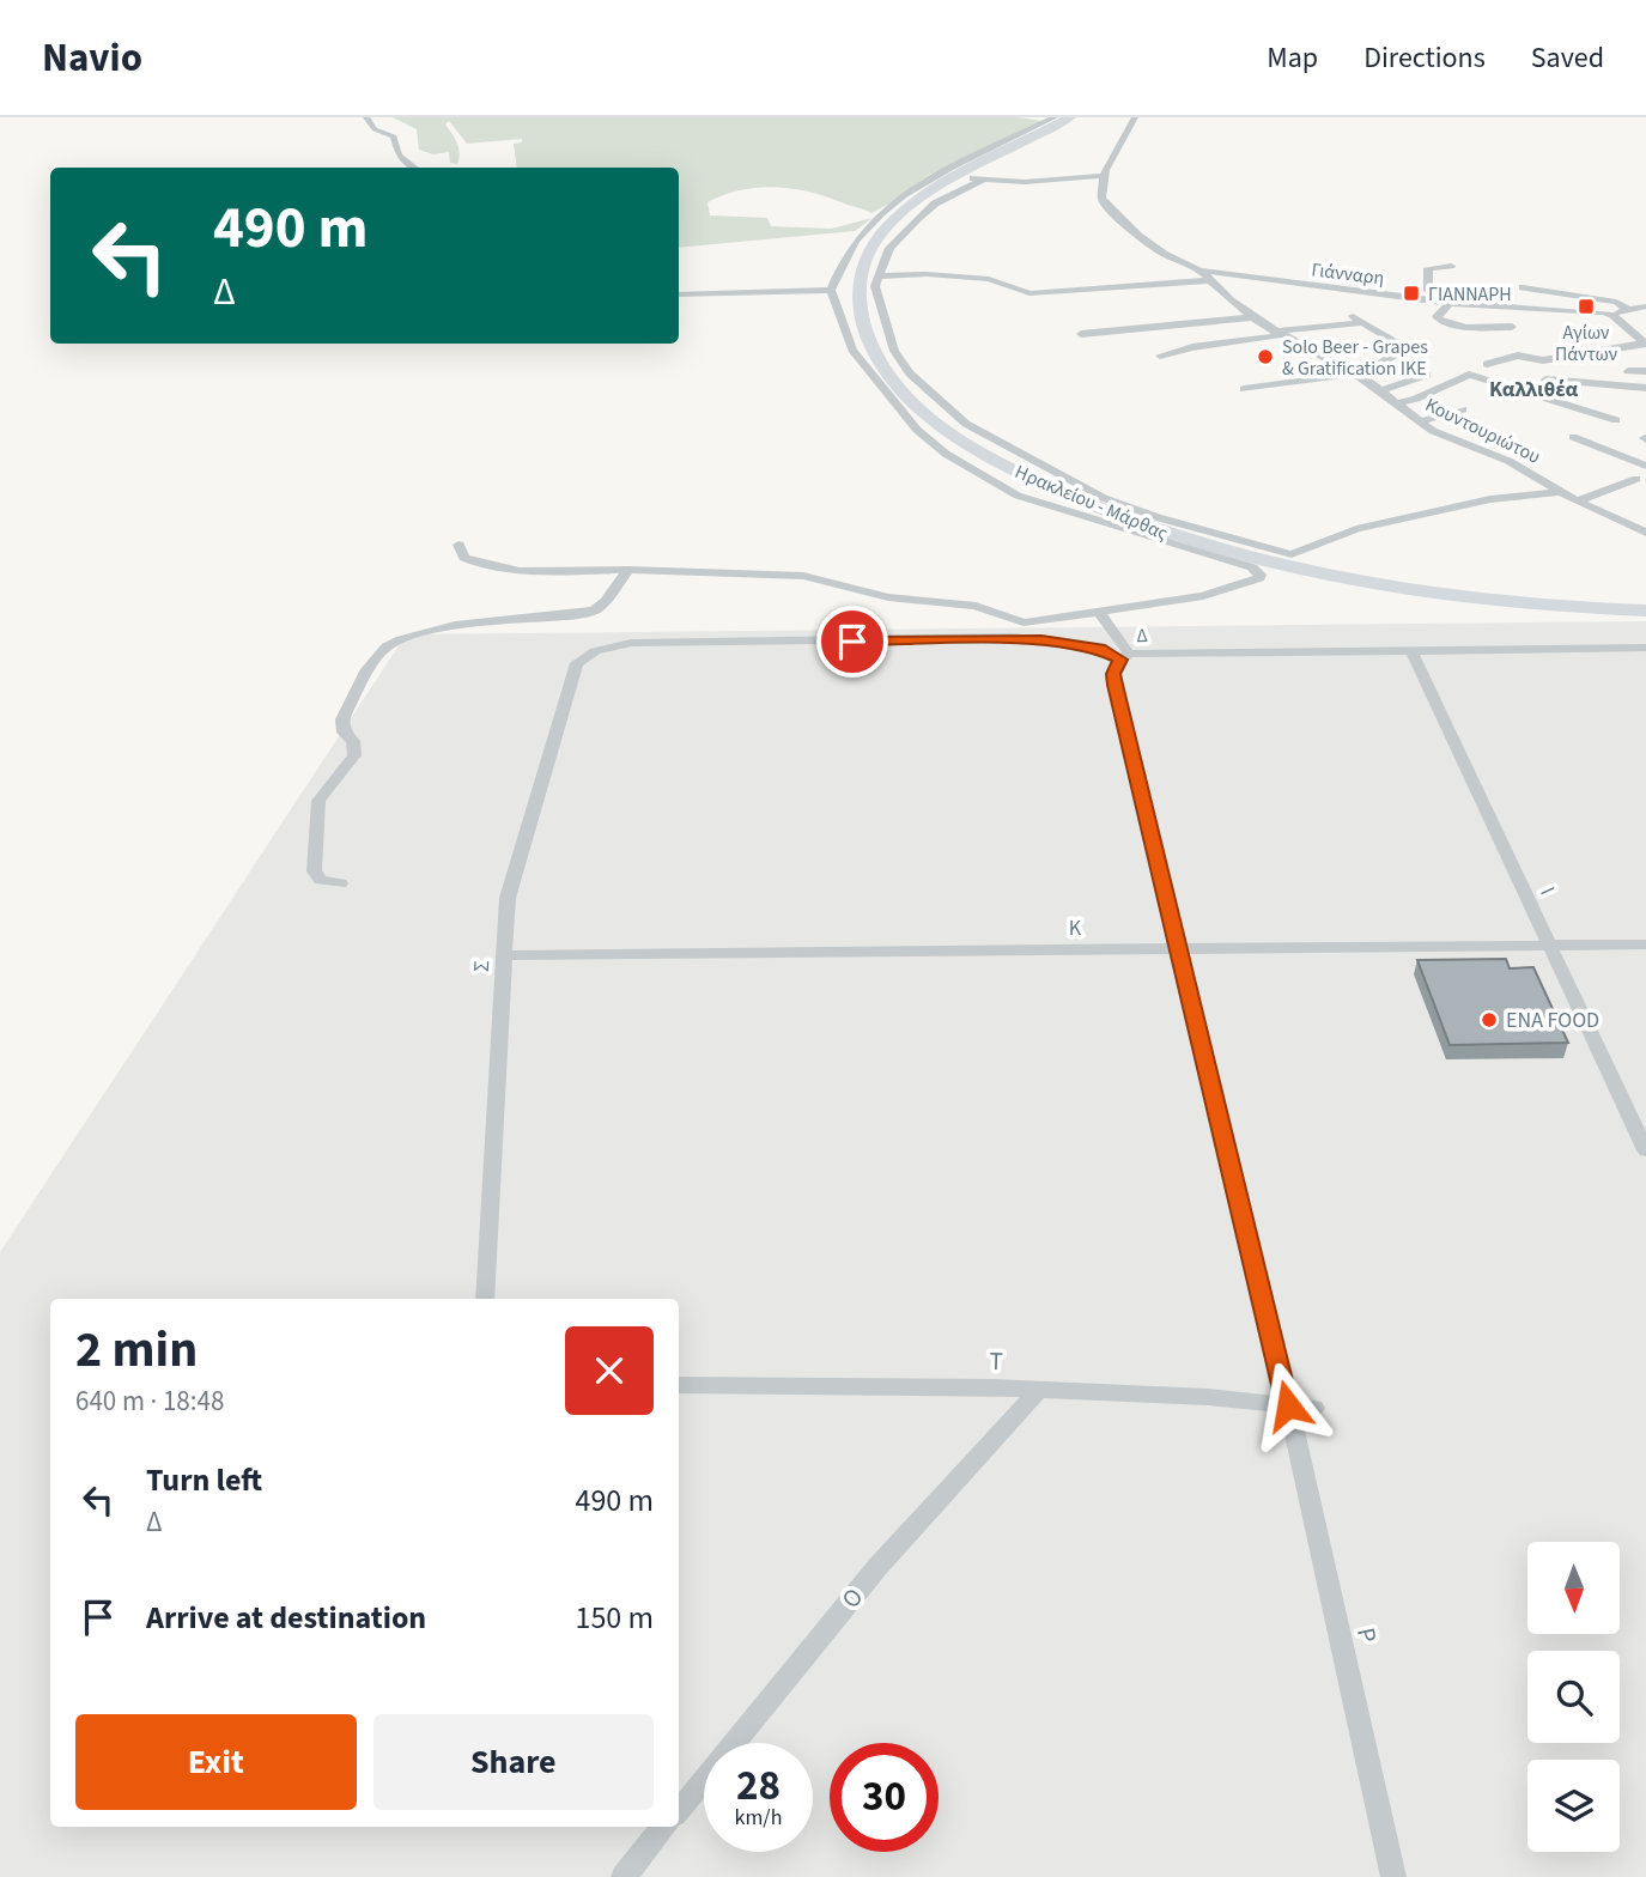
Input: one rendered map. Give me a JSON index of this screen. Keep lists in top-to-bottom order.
{
  "streets": {
    "main road": ["Ηρακλείου - Μάρθας"],
    "street": [
      "Γιάνναρη",
      "Κουντουριώτου",
      "Δ",
      "Ι",
      "Κ",
      "Σ",
      "Τ",
      "Ο",
      "Ρ"
    ]
  },
  "crossings": [
    ["Γιάνναρη", "Κουντουριώτου"],
    ["Δ", "Ι"],
    ["Δ", "Σ"],
    ["Δ", "Ρ"],
    ["Ι", "Κ"],
    ["Κ", "Σ"],
    ["Κ", "Ρ"],
    ["Τ", "Ο"],
    ["Τ", "Ρ"]
  ],
  "districts": ["Καλλιθέα"],
  "places": {
    "transit": ["ΓΙΑΝΝΑΡΗ", "Αγίων Πάντων"],
    "other": ["Solo Beer - Grapes & Gratification IKE", "ENA FOOD"]
  },
  "north": "bottom",
  "page": {
    "header": "Navio",
    "nav": ["Map", "Directions", "Saved"],
    "turn": ["490 m", "Δ"],
    "heading": ["2 min", "640 m · 18:48"],
    "list": [
      {
        "name": "Turn left",
        "note": "Δ",
        "value": "490 m"
      },
      {
        "name": "Arrive at destination",
        "value": "150 m"
      }
    ],
    "buttons": ["Exit", "Share"],
    "speed": "28 km/h",
    "limit": "30"
  }
}
